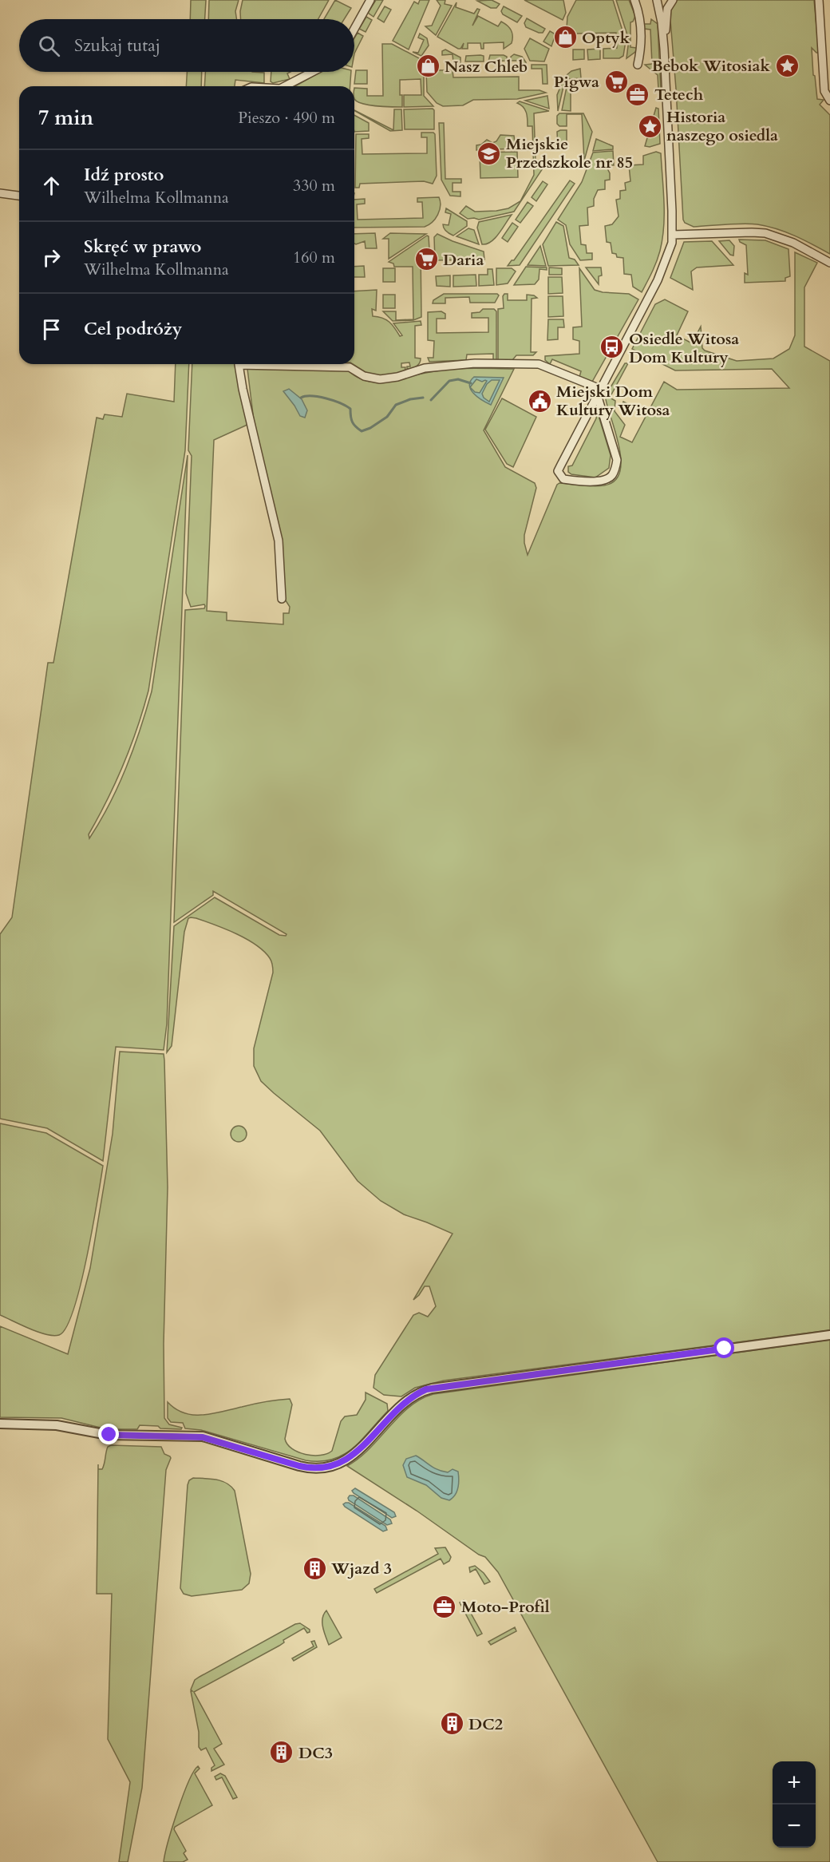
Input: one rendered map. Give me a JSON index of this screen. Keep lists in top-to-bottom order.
{
  "places": {
    "shop": ["Optyk", "Nasz Chleb"],
    "place": ["Bebok Witosiak", "Historia naszego osiedla"],
    "supermarket": ["Pigwa", "Daria"],
    "office": ["Tetech", "Moto-Profil"],
    "school or university": ["Miejskie Przedszkole nr 85"],
    "bus stop": ["Osiedle Witosa Dom Kultury"],
    "public building": ["Miejski Dom Kultury Witosa"],
    "building": ["Wjazd 3", "DC2", "DC3"]
  },
  "page": {
    "search": "Szukaj tutaj",
    "heading": ["7 min", "Pieszo · 490 m"],
    "list": [
      ["Idź prosto", "Wilhelma Kollmanna", "330 m"],
      ["Skręć w prawo", "Wilhelma Kollmanna", "160 m"],
      "Cel podróży"
    ],
    "map_buttons": ["+", "−"]
  }
}
